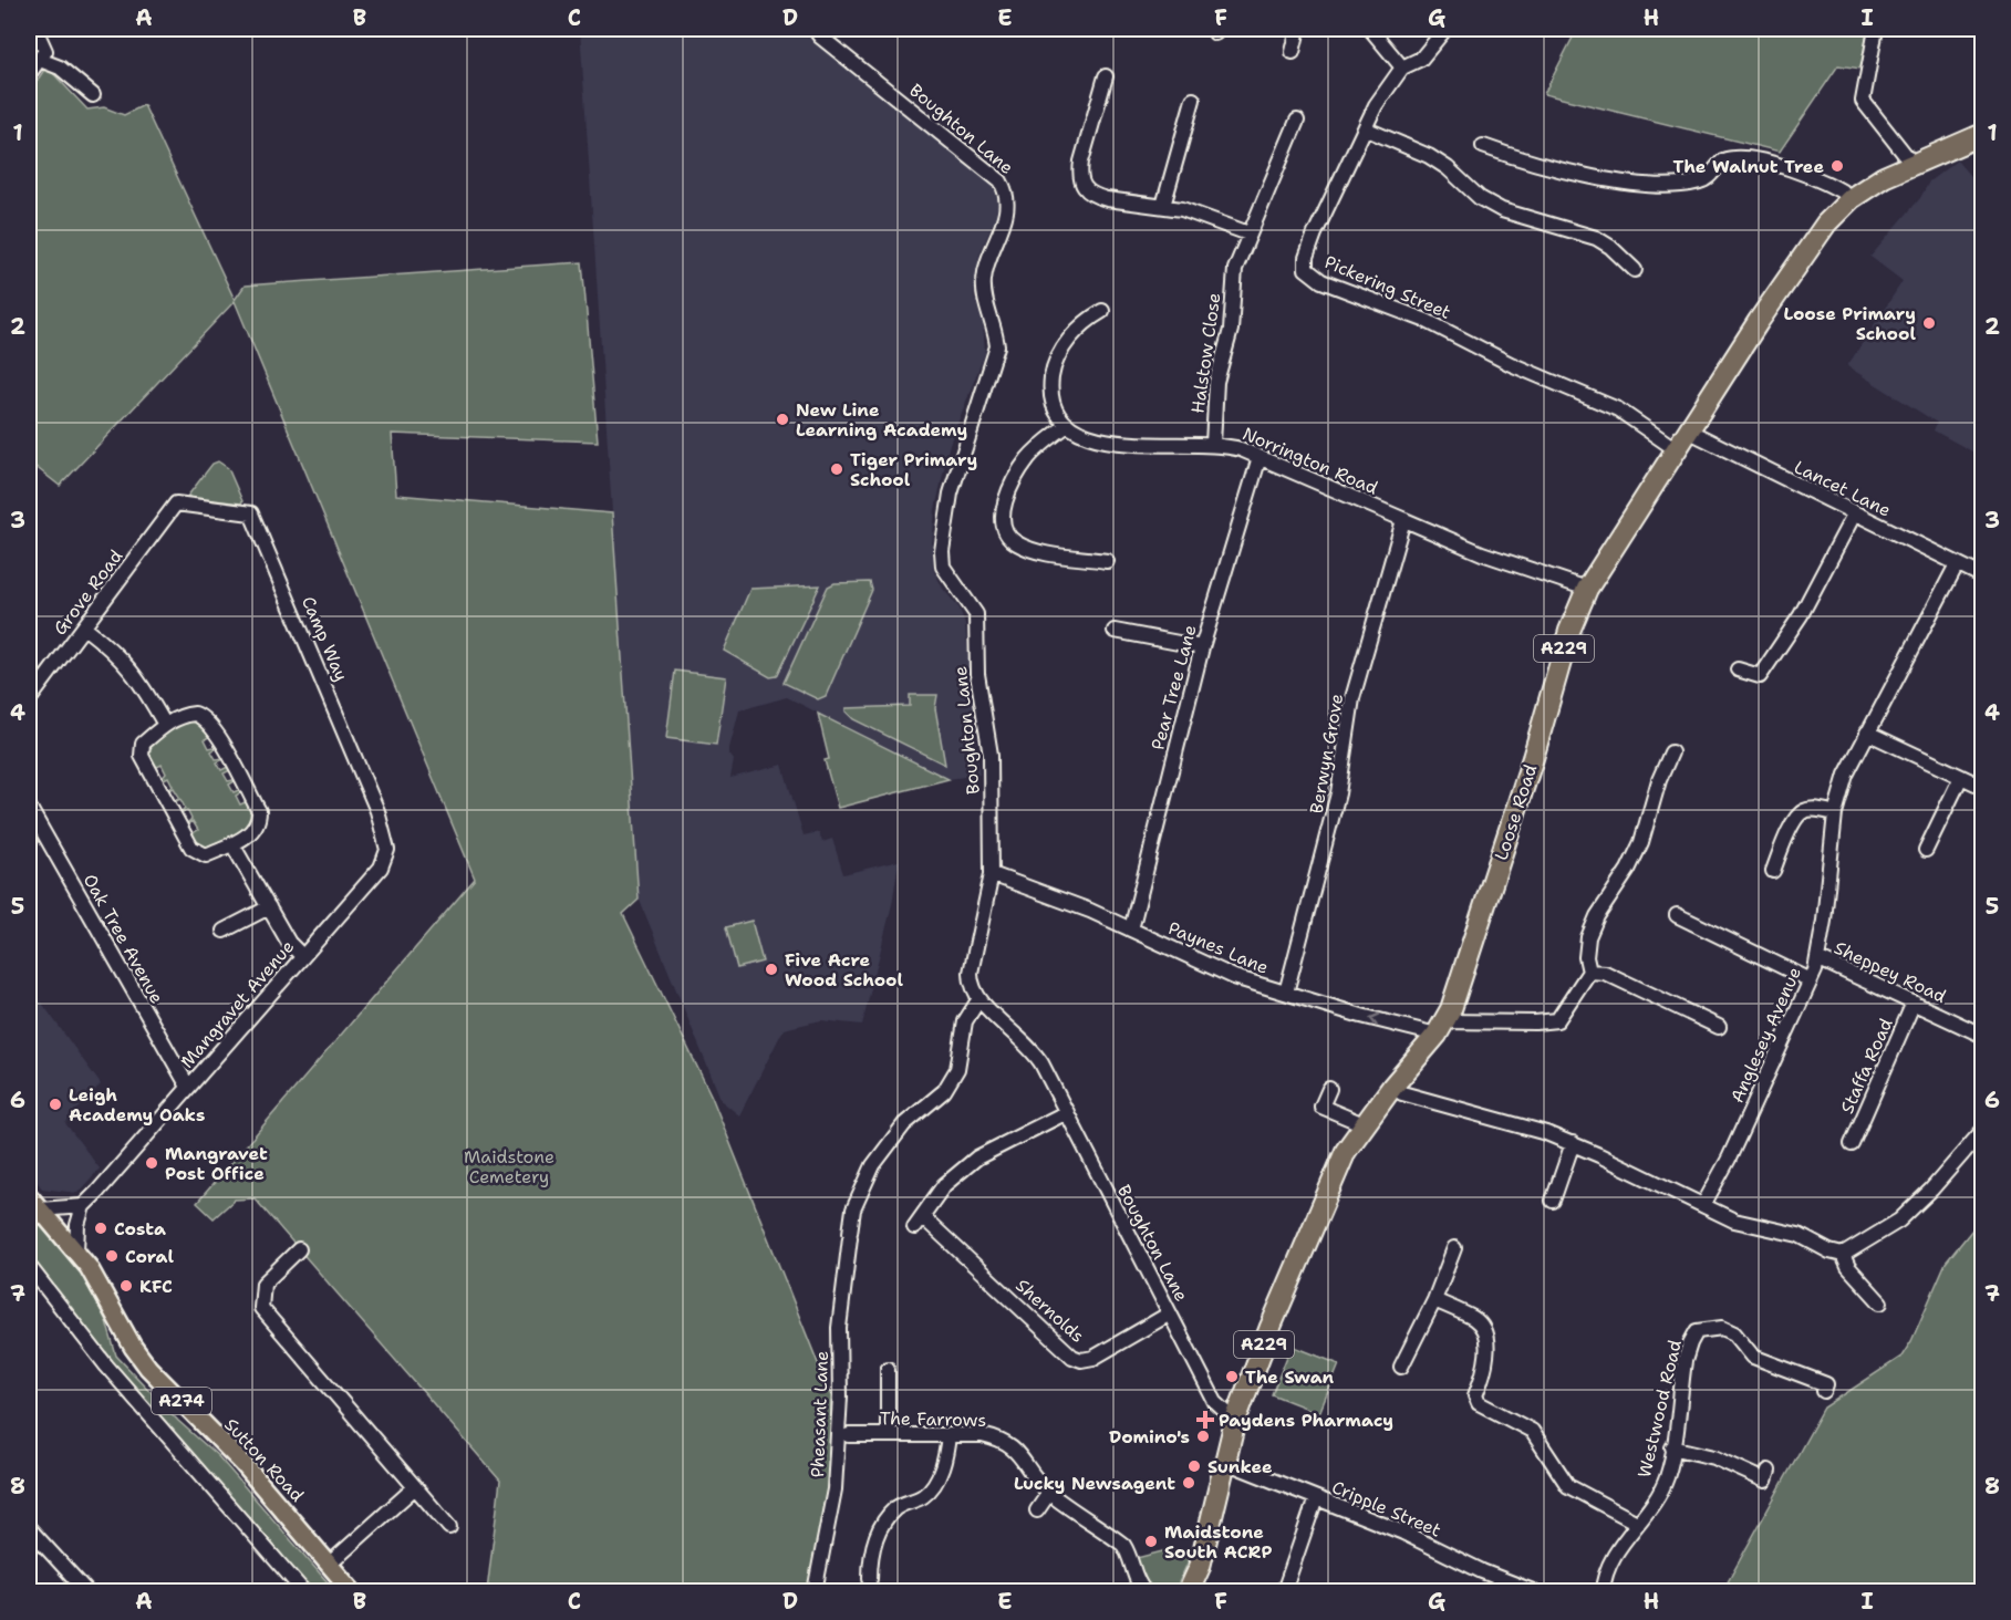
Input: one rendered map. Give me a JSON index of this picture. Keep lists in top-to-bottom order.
{
  "streets": {
    "highway": ["A229", "Loose Road"],
    "main road": ["A274", "Sutton Road"],
    "street": [
      "Boughton Lane",
      "Pickering Street",
      "Halstow Close",
      "Norrington Road",
      "Lancet Lane",
      "Grove Road",
      "Camp Way",
      "Pear Tree Lane",
      "Berwyn Grove",
      "Oak Tree Avenue",
      "Paynes Lane",
      "Sheppey Road",
      "Mangravet Avenue",
      "Anglesey Avenue",
      "Staffa Road",
      "Shernolds",
      "Westwood Road",
      "Pheasant Lane",
      "The Farrows",
      "Cripple Street"
    ]
  },
  "crossings": [
    ["Boughton Lane", "Loose Road"],
    ["Boughton Lane", "Paynes Lane"],
    ["Boughton Lane", "Shernolds"],
    ["Boughton Lane", "Pheasant Lane"],
    ["Pickering Street", "Loose Road"],
    ["Halstow Close", "Norrington Road"],
    ["Norrington Road", "Pear Tree Lane"],
    ["Norrington Road", "Berwyn Grove"],
    ["Norrington Road", "Loose Road"],
    ["Lancet Lane", "Loose Road"],
    ["Lancet Lane", "Anglesey Avenue"],
    ["Grove Road", "Camp Way"],
    ["Camp Way", "Mangravet Avenue"],
    ["Pear Tree Lane", "Paynes Lane"],
    ["Berwyn Grove", "Paynes Lane"],
    ["Loose Road", "Paynes Lane"],
    ["Loose Road", "Cripple Street"],
    ["Oak Tree Avenue", "Mangravet Avenue"],
    ["Sheppey Road", "Anglesey Avenue"],
    ["Sheppey Road", "Staffa Road"]
  ],
  "parks": ["Maidstone Cemetery"],
  "places": {
    "other": [
      "The Walnut Tree",
      "Loose Primary School",
      "New Line Learning Academy",
      "Tiger Primary School",
      "Five Acre Wood School",
      "Leigh Academy Oaks",
      "Mangravet Post Office",
      "Costa",
      "Coral",
      "KFC",
      "The Swan",
      "Domino's",
      "Sunkee",
      "Lucky Newsagent",
      "Maidstone South ACRP"
    ],
    "health": ["Paydens Pharmacy"]
  },
  "grid": {
    "columns": [
      "A",
      "B",
      "C",
      "D",
      "E",
      "F",
      "G",
      "H",
      "I"
    ],
    "rows": [
      "1",
      "2",
      "3",
      "4",
      "5",
      "6",
      "7",
      "8"
    ]
  }
}
